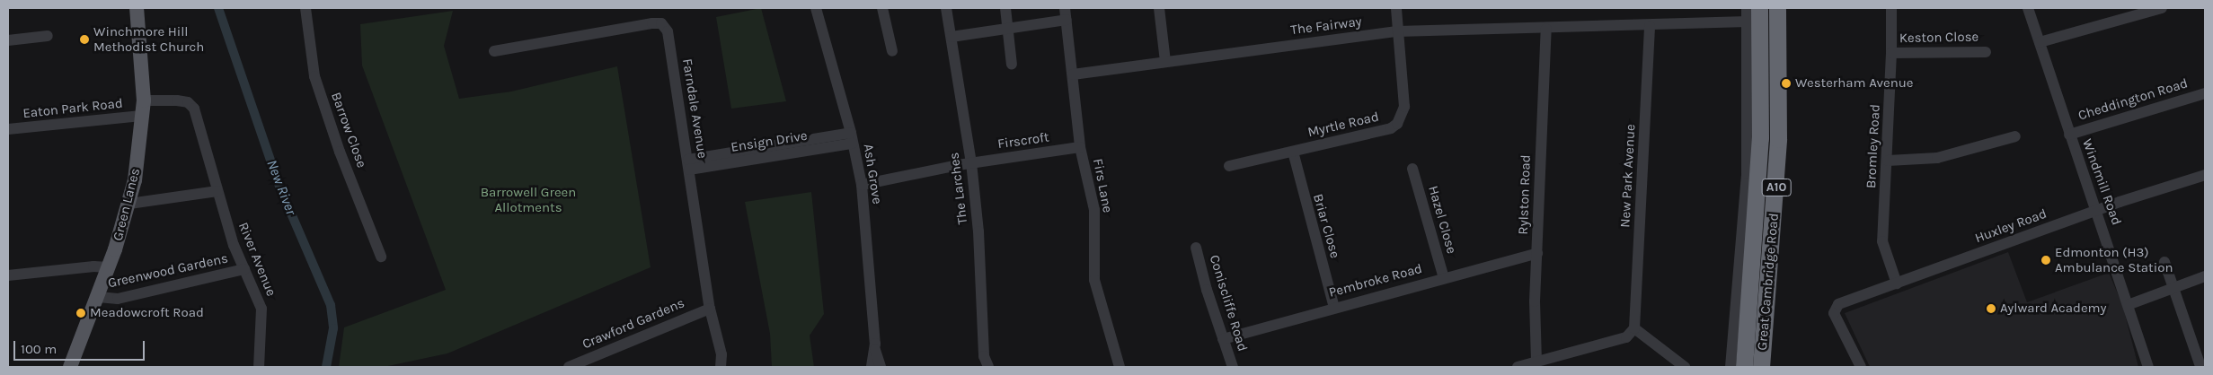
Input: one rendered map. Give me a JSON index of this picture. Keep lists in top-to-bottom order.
{
  "streets": {
    "highway": ["A10", "Great Cambridge Road"],
    "main road": ["Green Lanes"],
    "street": [
      "The Fairway",
      "Keston Close",
      "Cheddington Road",
      "Eaton Park Road",
      "Farndale Avenue",
      "Myrtle Road",
      "Barrow Close",
      "Firscroft",
      "Ensign Drive",
      "Bromley Road",
      "Ash Grove",
      "New Park Avenue",
      "Windmill Road",
      "Firs Lane",
      "The Larches",
      "Rylston Road",
      "Hazel Close",
      "Briar Close",
      "Huxley Road",
      "River Avenue",
      "Greenwood Gardens",
      "Pembroke Road",
      "Coniscliffe Road",
      "Crawford Gardens"
    ]
  },
  "crossings": [
    ["The Fairway", "Myrtle Road"],
    ["The Fairway", "New Park Avenue"],
    ["The Fairway", "Firs Lane"],
    ["The Fairway", "Rylston Road"],
    ["Keston Close", "Bromley Road"],
    ["Cheddington Road", "Windmill Road"],
    ["Eaton Park Road", "Green Lanes"],
    ["Farndale Avenue", "Ensign Drive"],
    ["Farndale Avenue", "Crawford Gardens"],
    ["Myrtle Road", "Briar Close"],
    ["Firscroft", "Ash Grove"],
    ["Firscroft", "Firs Lane"],
    ["Firscroft", "The Larches"],
    ["Ensign Drive", "Ash Grove"],
    ["Bromley Road", "Huxley Road"],
    ["Windmill Road", "Huxley Road"],
    ["Rylston Road", "Pembroke Road"],
    ["Green Lanes", "River Avenue"],
    ["Green Lanes", "Greenwood Gardens"],
    ["Hazel Close", "Pembroke Road"],
    ["Briar Close", "Pembroke Road"],
    ["River Avenue", "Greenwood Gardens"],
    ["Pembroke Road", "Coniscliffe Road"]
  ],
  "water": ["New River"],
  "parks": ["Barrowell Green Allotments"],
  "places": [
    "Winchmore Hill Methodist Church",
    "Westerham Avenue",
    "Edmonton (H3) Ambulance Station",
    "Aylward Academy",
    "Meadowcroft Road"
  ],
  "scale_bar": "100 m"
}
